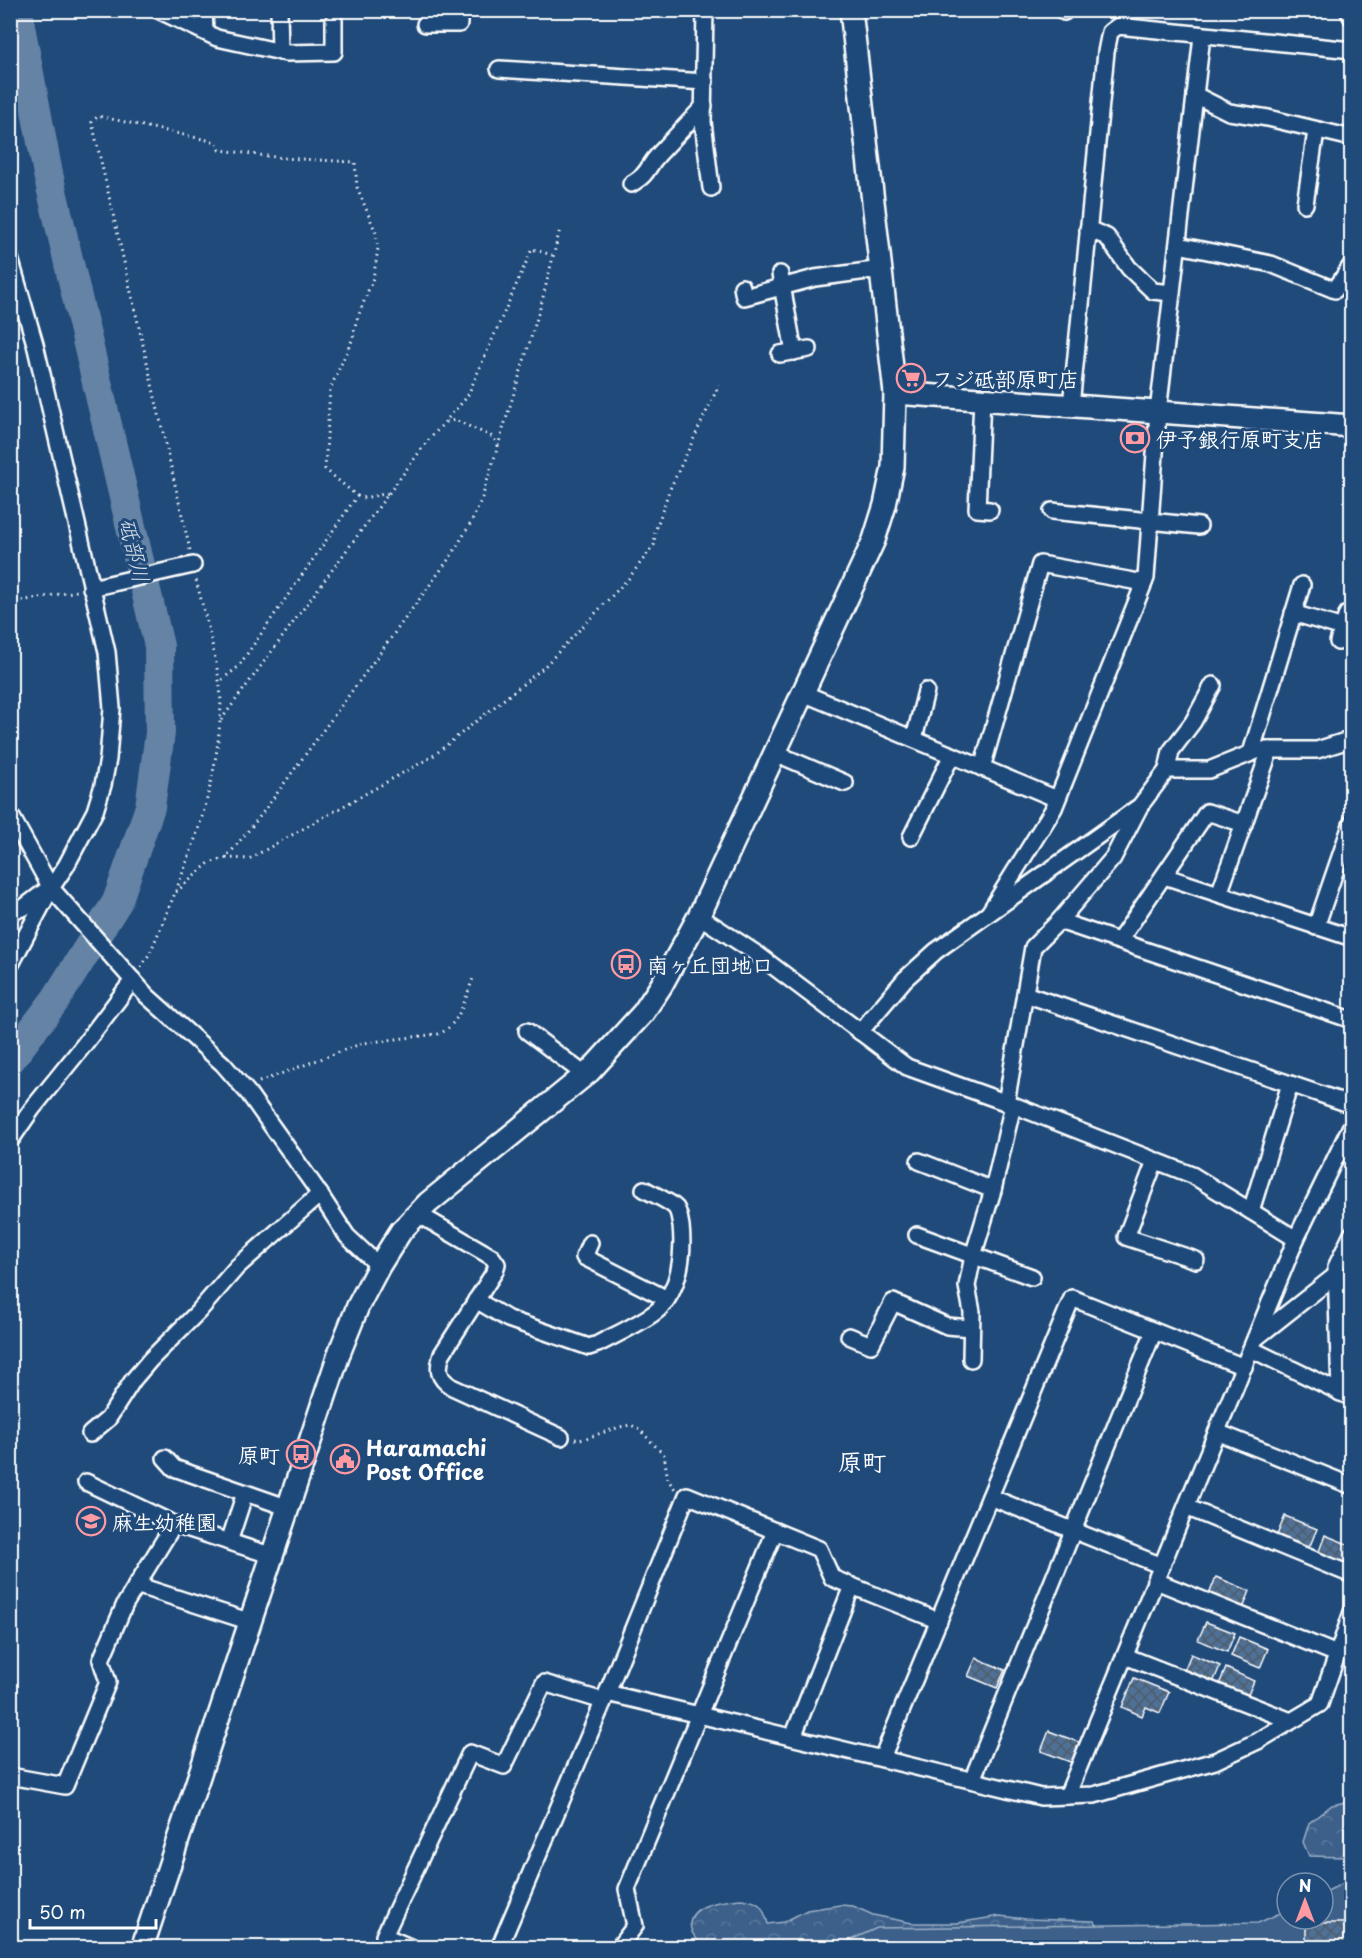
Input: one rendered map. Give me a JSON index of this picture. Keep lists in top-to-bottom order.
{
  "districts": ["原町"],
  "water": ["砥部川"],
  "places": {
    "supermarket": ["フジ砥部原町店"],
    "bank": ["伊予銀行原町支店"],
    "bus stop": ["南ヶ丘団地口", "原町"],
    "public building": ["Haramachi Post Office"],
    "school or university": ["麻生幼稚園"]
  },
  "scale_bar": "50 m",
  "north": "top"
}
